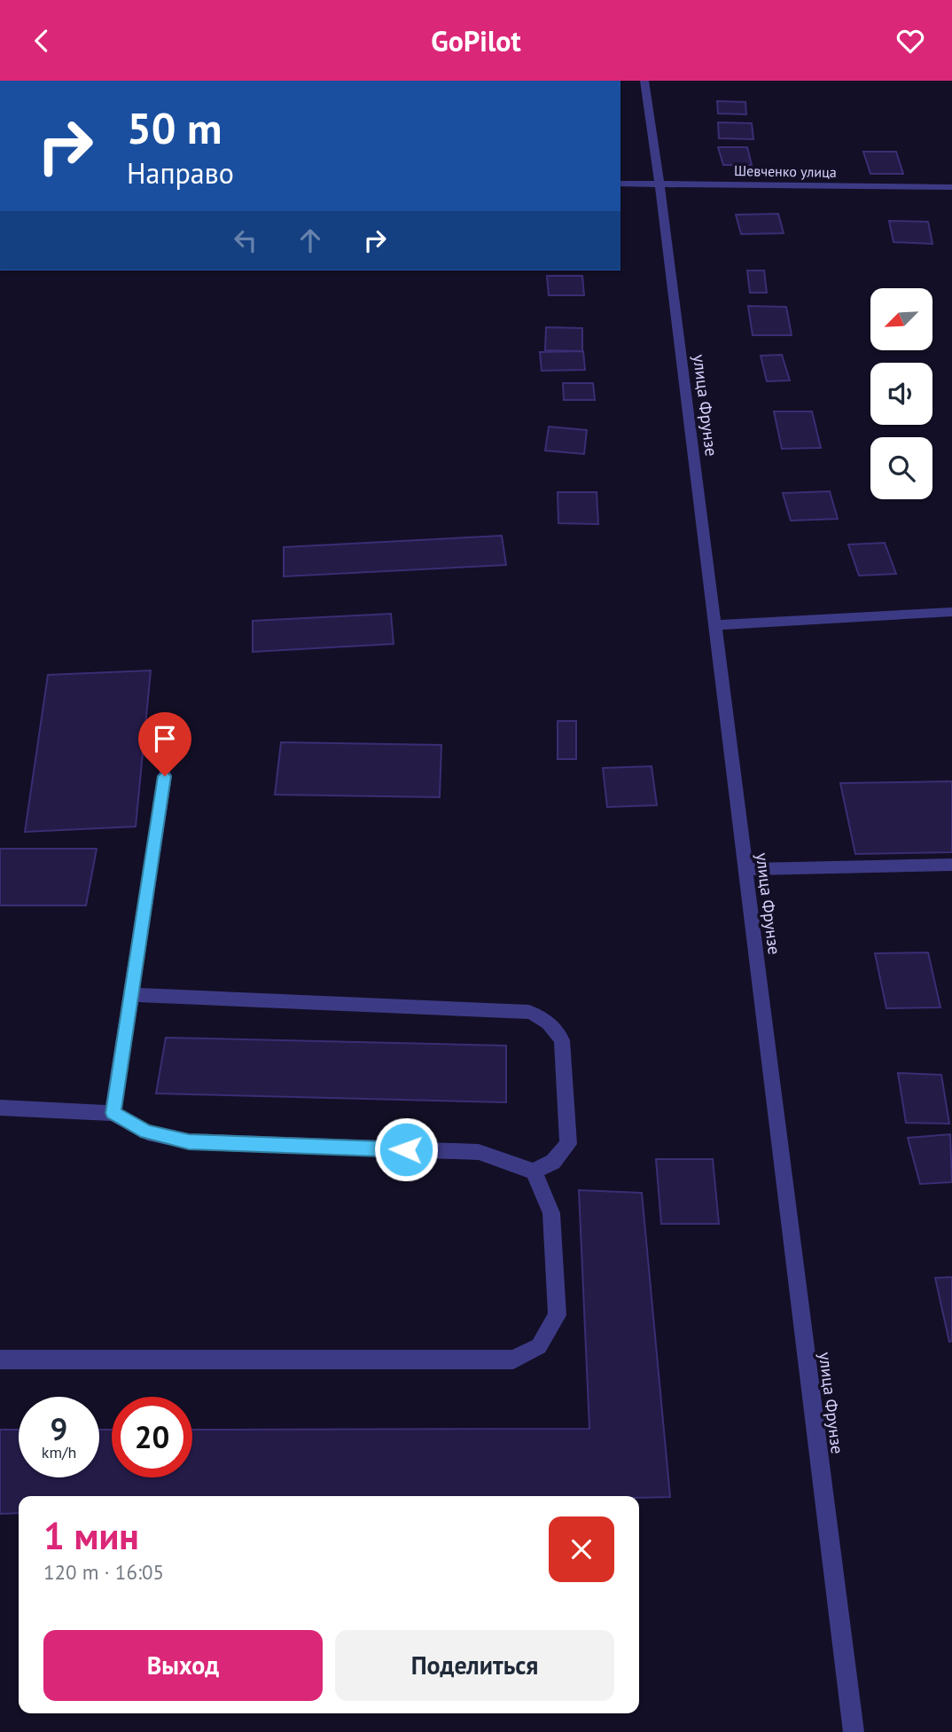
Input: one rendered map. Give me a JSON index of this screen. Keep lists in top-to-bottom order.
{
  "streets": {
    "street": ["Шевченко улица", "улица Фрунзе"]
  },
  "crossings": [
    ["Шевченко улица", "улица Фрунзе"]
  ],
  "north": "bottom left",
  "page": {
    "header": "GoPilot",
    "turn": ["50 m", "Направо"],
    "speed": "9 km/h",
    "limit": "20",
    "heading": ["1 мин", "120 m · 16:05"],
    "buttons": ["Выход", "Поделиться"]
  }
}
